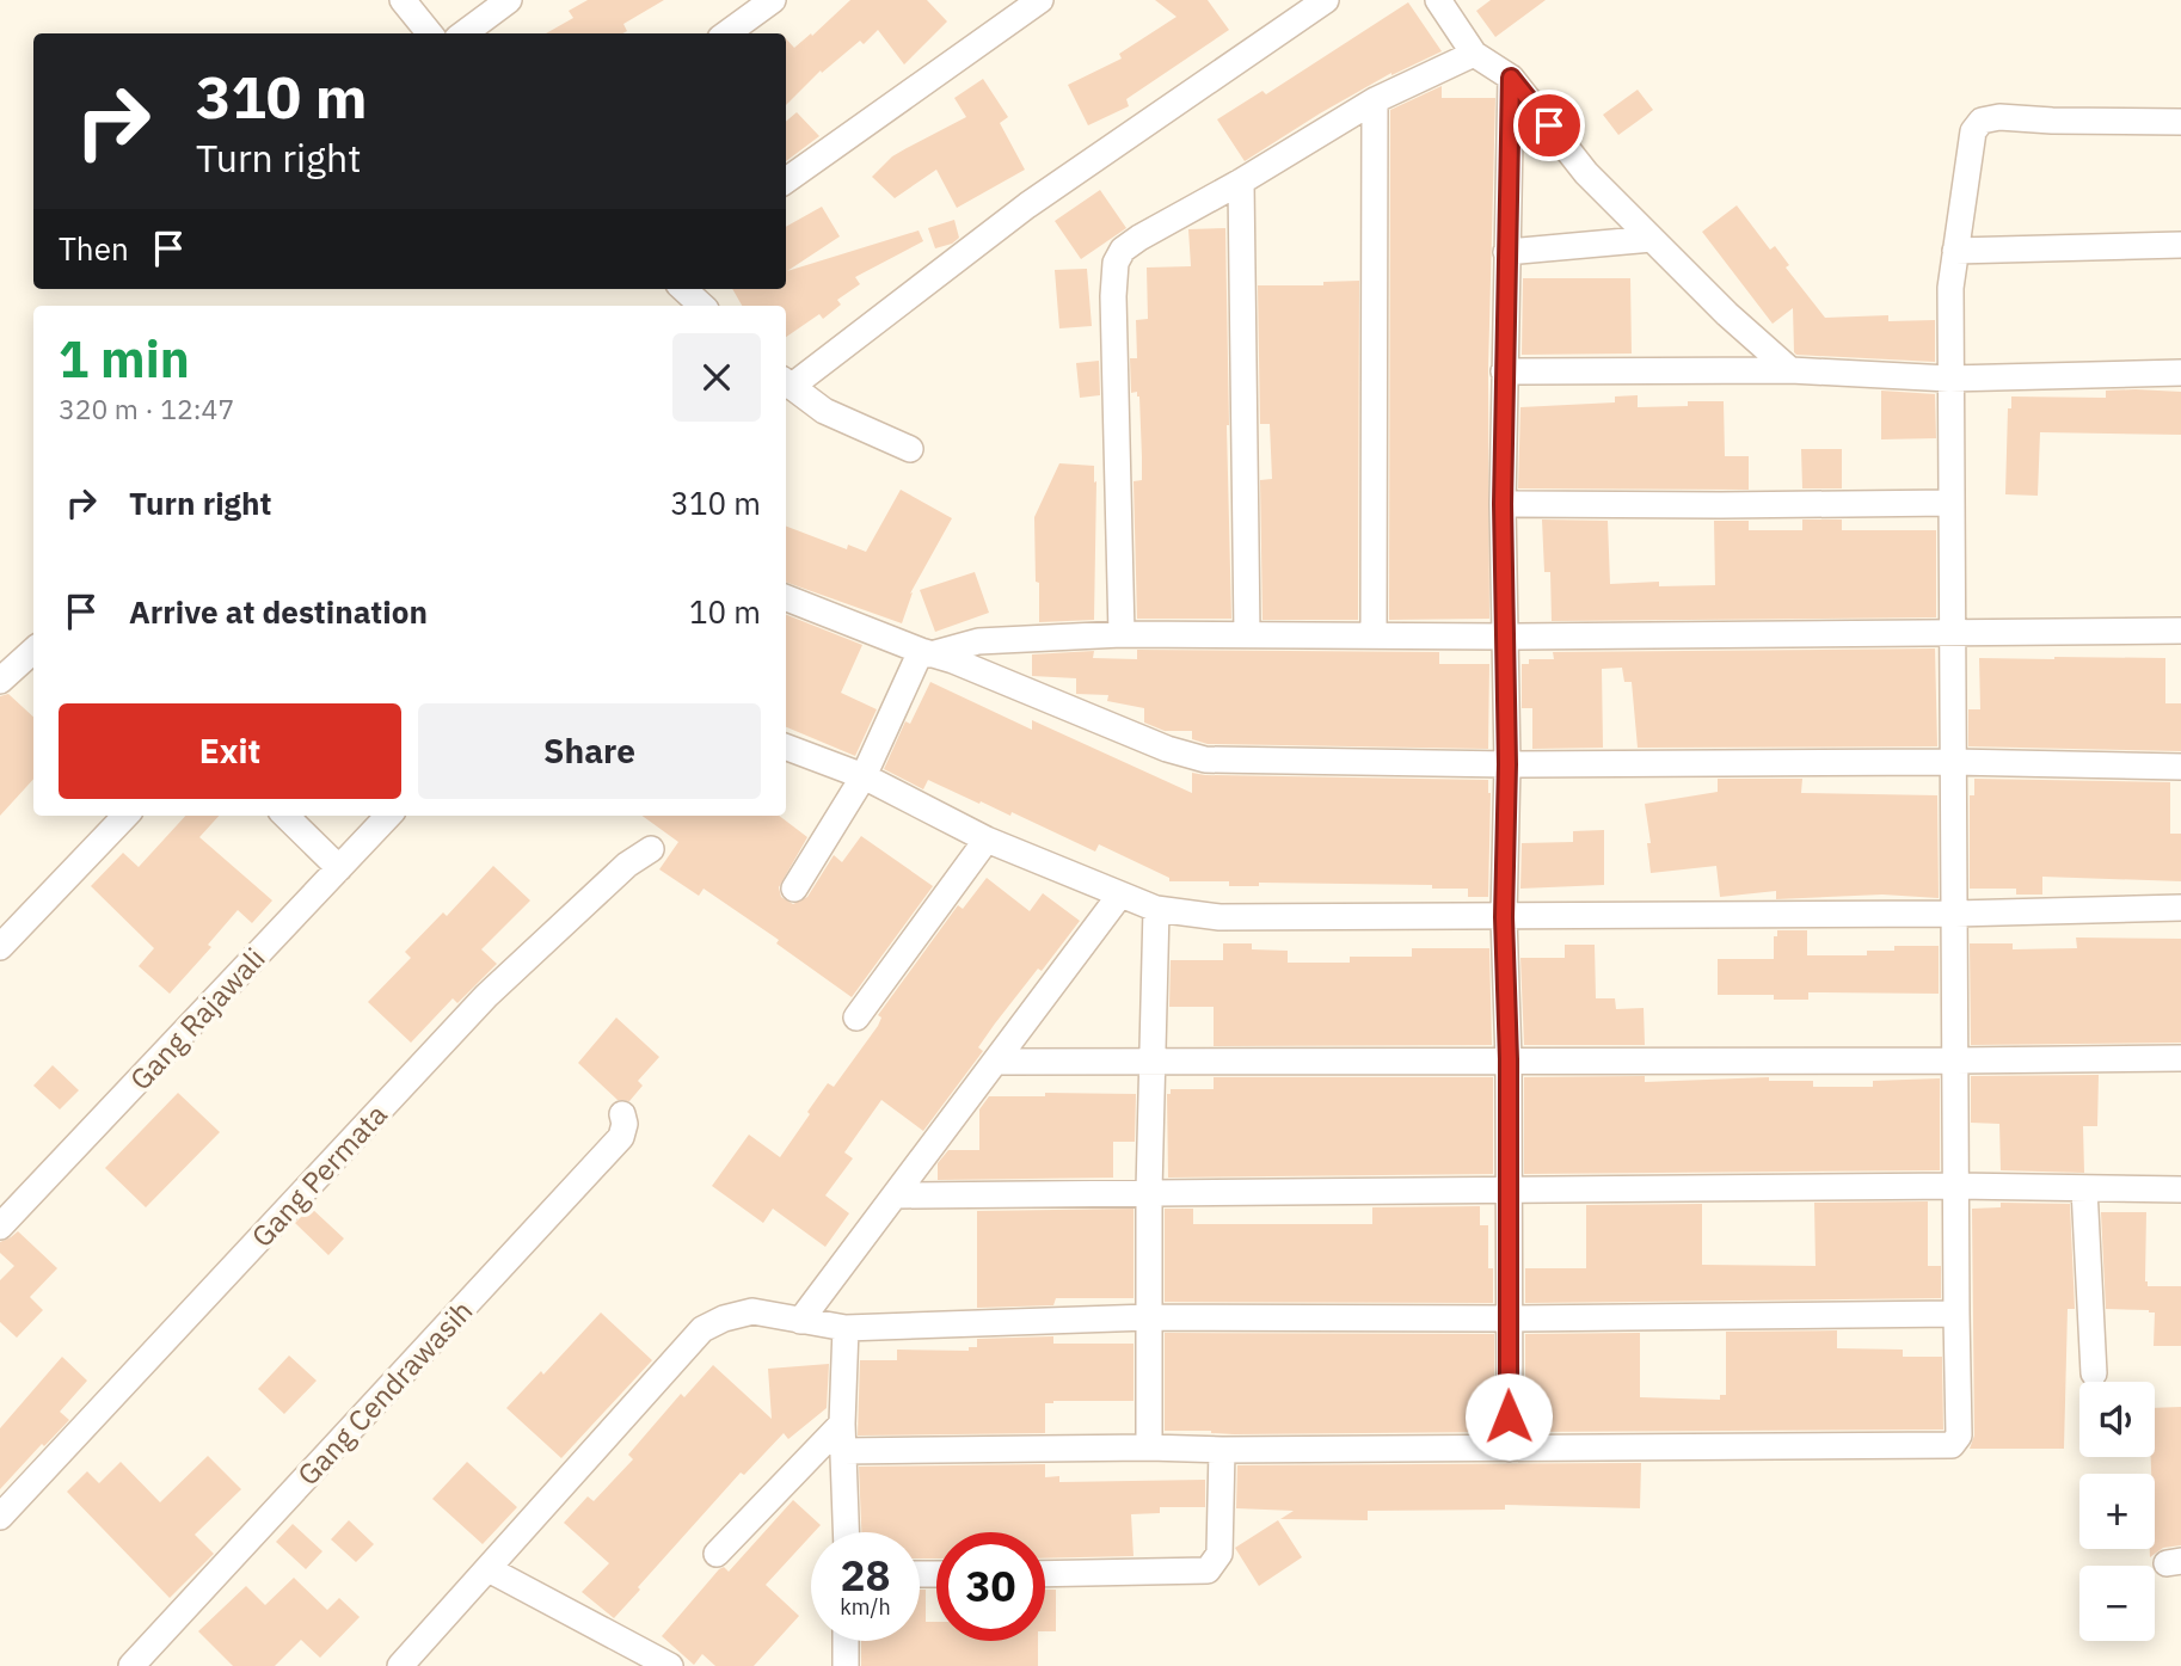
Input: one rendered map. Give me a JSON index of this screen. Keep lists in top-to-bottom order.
{
  "streets": {
    "street": ["Gang Rajawali", "Gang Permata", "Gang Cendrawasih"]
  },
  "page": {
    "turn": ["310 m", "Turn right"],
    "then": "Then",
    "heading": ["1 min", "320 m · 12:47"],
    "list": [
      {
        "name": "Turn right",
        "value": "310 m"
      },
      {
        "name": "Arrive at destination",
        "value": "10 m"
      }
    ],
    "buttons": ["Exit", "Share"],
    "map_buttons": ["+", "−"],
    "speed": "28 km/h",
    "limit": "30"
  }
}
